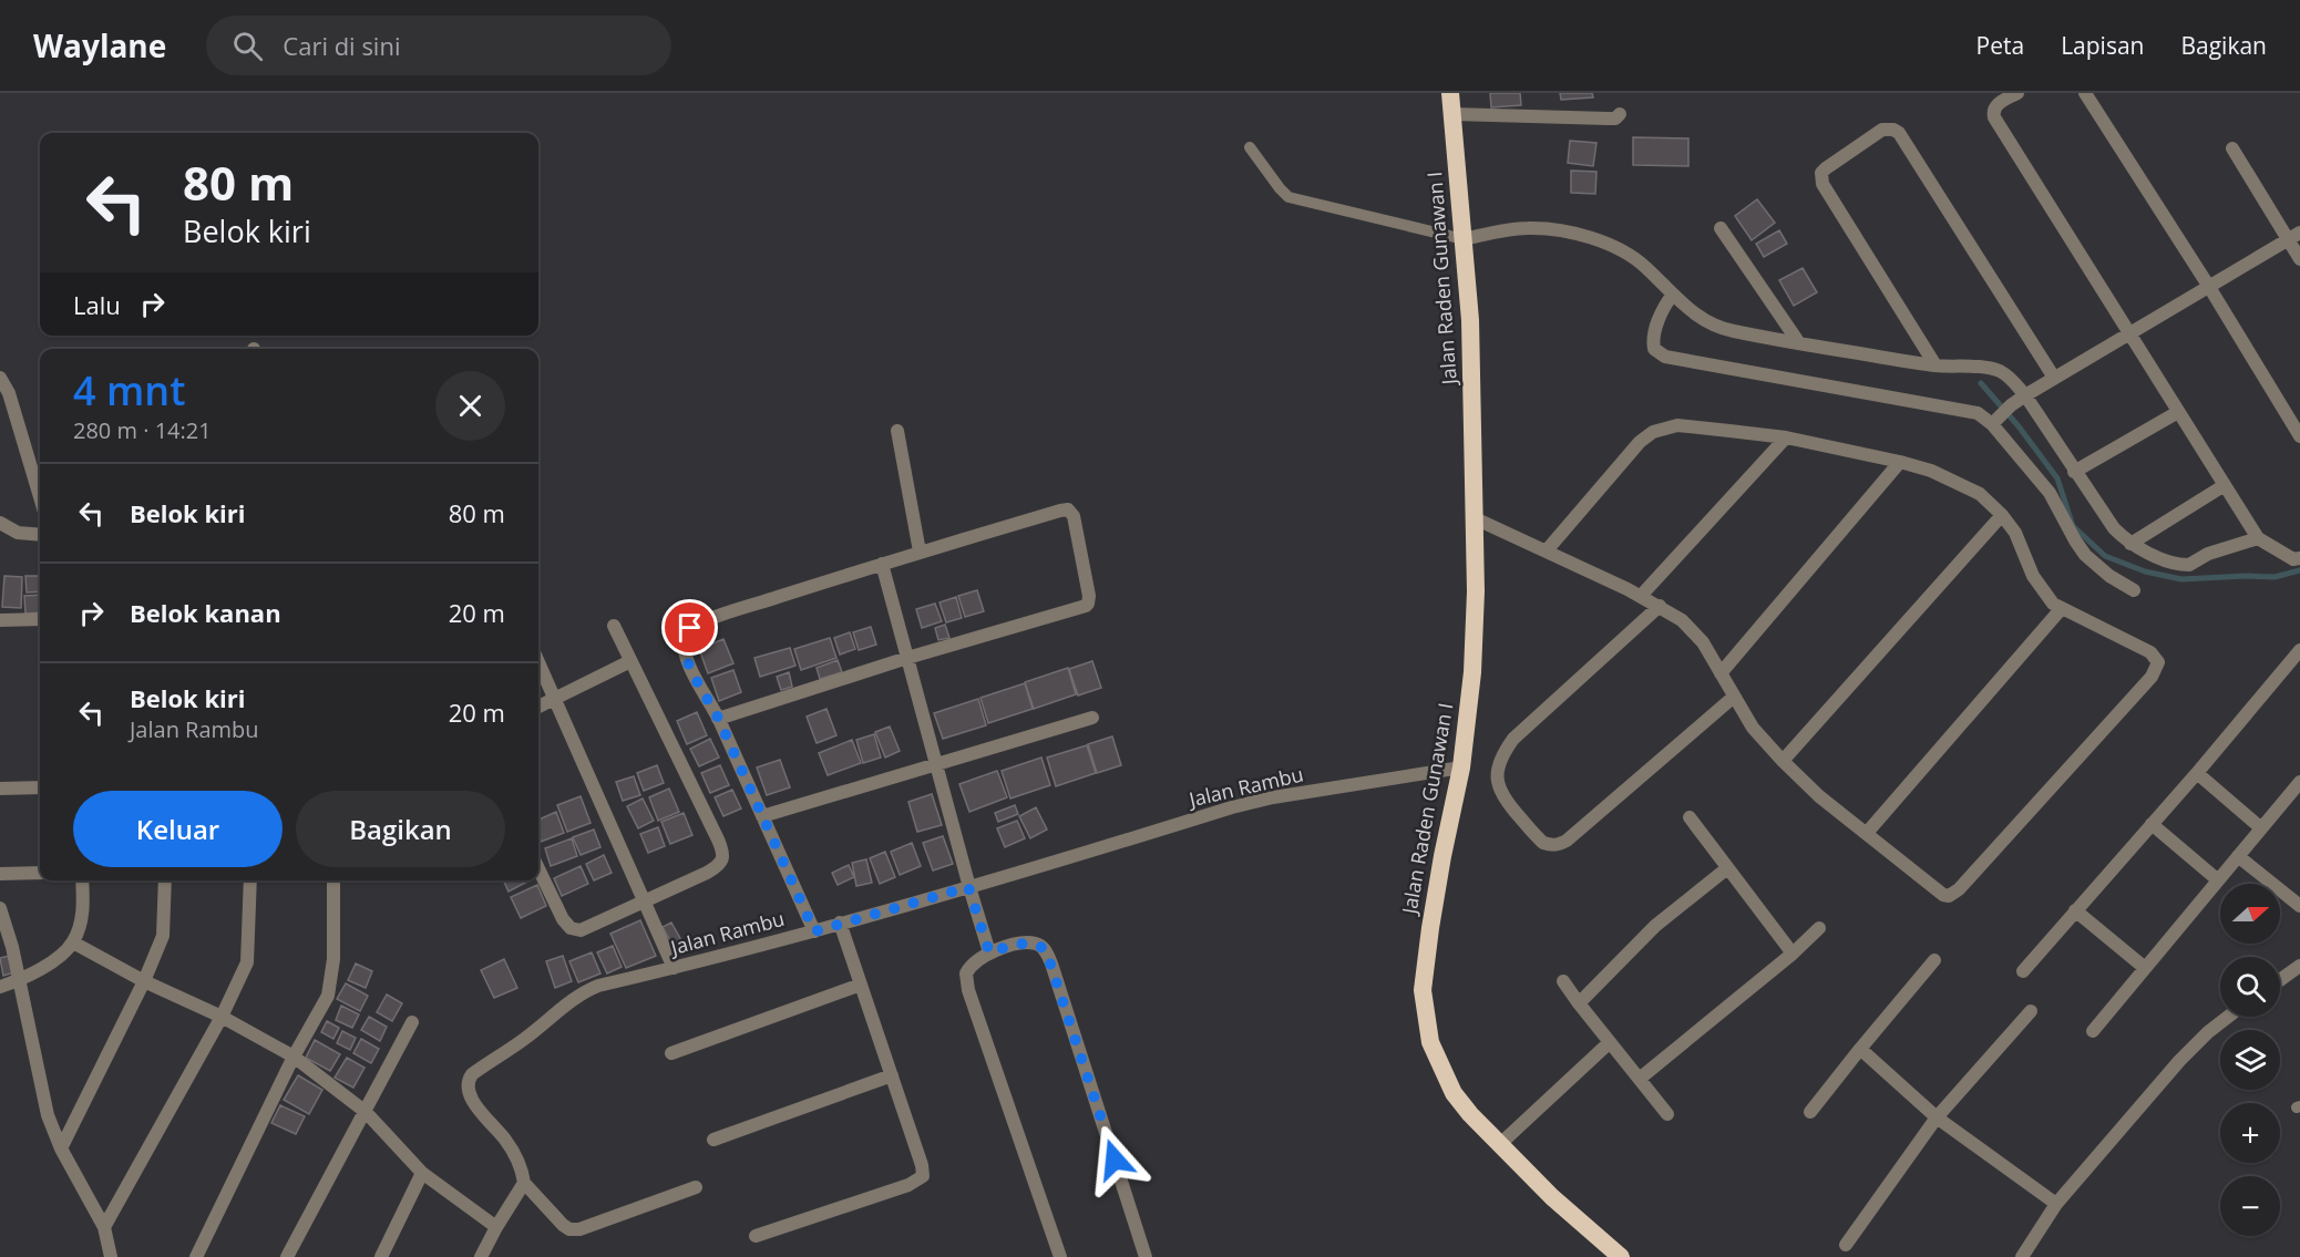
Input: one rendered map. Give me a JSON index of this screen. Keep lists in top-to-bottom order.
{
  "streets": {
    "highway": ["Jalan Raden Gunawan I"],
    "street": ["Jalan Rambu"]
  },
  "crossings": [
    ["Jalan Raden Gunawan I", "Jalan Rambu"]
  ],
  "north": "right",
  "page": {
    "header": "Waylane",
    "search": "Cari di sini",
    "nav": ["Peta", "Lapisan", "Bagikan"],
    "turn": ["80 m", "Belok kiri"],
    "then": "Lalu",
    "heading": ["4 mnt", "280 m · 14:21"],
    "list": [
      {
        "name": "Belok kiri",
        "value": "80 m"
      },
      {
        "name": "Belok kanan",
        "value": "20 m"
      },
      {
        "name": "Belok kiri",
        "note": "Jalan Rambu",
        "value": "20 m"
      }
    ],
    "buttons": ["Keluar", "Bagikan"],
    "map_buttons": ["+", "−"]
  }
}
